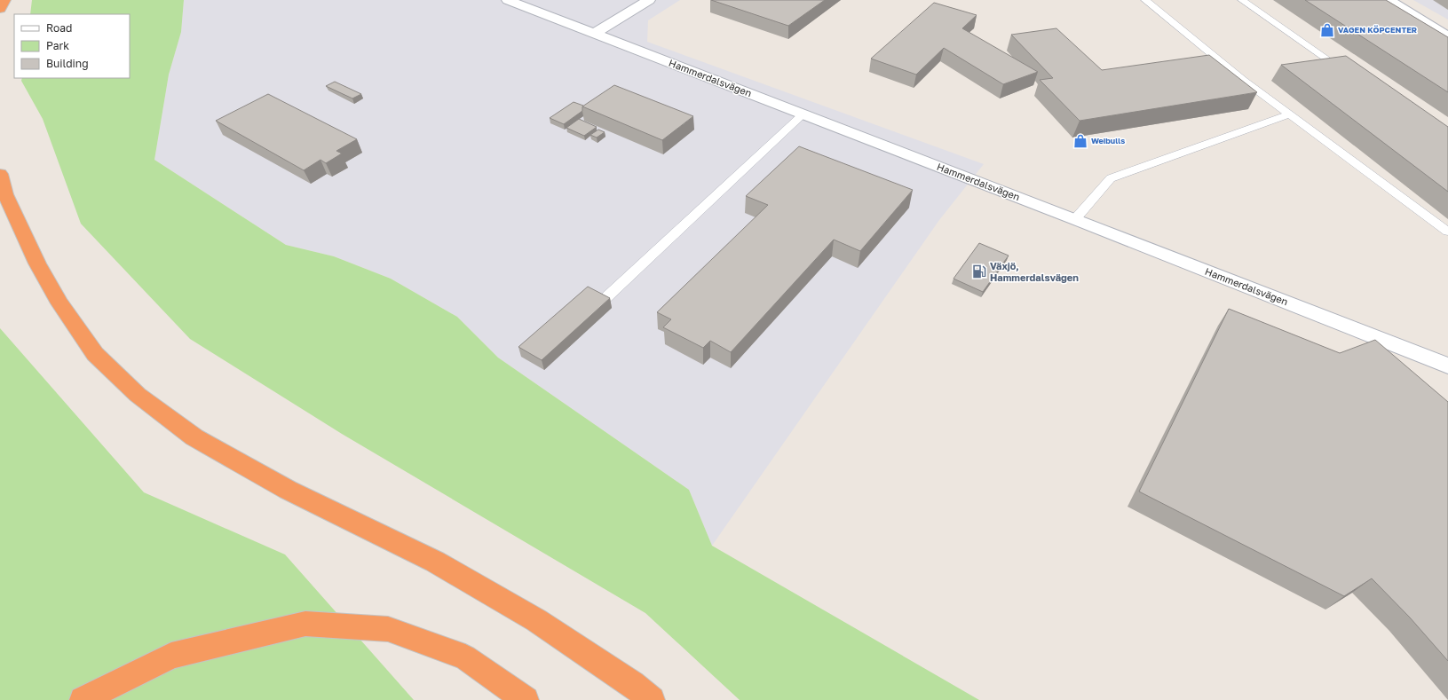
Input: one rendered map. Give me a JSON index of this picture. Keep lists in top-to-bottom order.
{
  "streets": {
    "street": ["Hammerdalsvägen"]
  },
  "places": {
    "shop": ["VAGEN KÖPCENTER", "Weibulls"],
    "fuel station": ["Växjö, Hammerdalsvägen"]
  },
  "legend": ["Road", "Park", "Building"]
}
